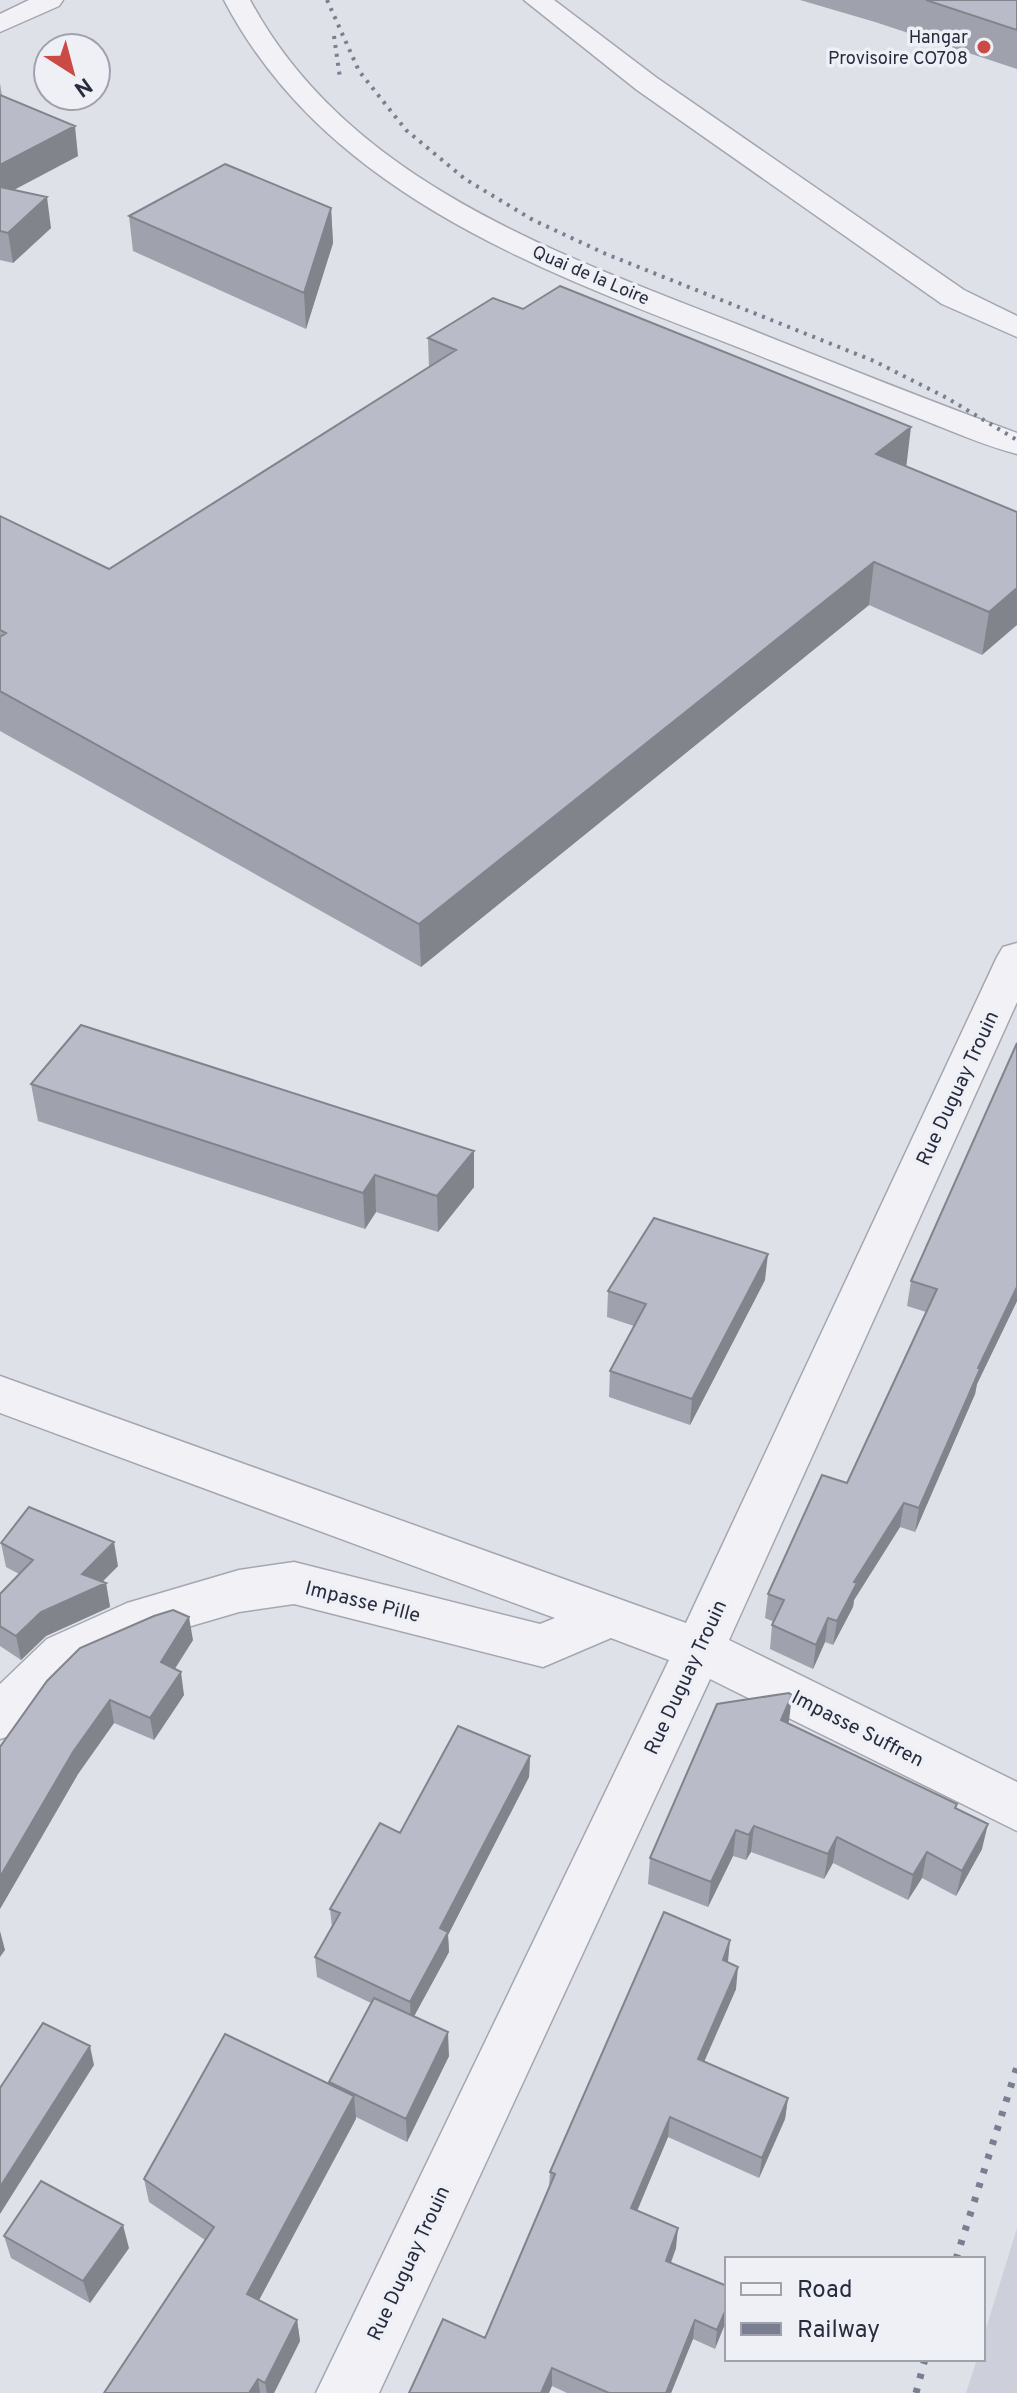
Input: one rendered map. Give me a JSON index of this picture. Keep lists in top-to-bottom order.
{
  "streets": {
    "street": [
      "Quai de la Loire",
      "Rue Duguay Trouin",
      "Impasse Pille",
      "Impasse Suffren"
    ]
  },
  "crossings": [
    ["Rue Duguay Trouin", "Impasse Suffren"],
    ["Impasse Pille", "Impasse Suffren"]
  ],
  "places": ["Hangar Provisoire CO708"],
  "legend": ["Road", "Railway"],
  "north": "bottom right"
}
